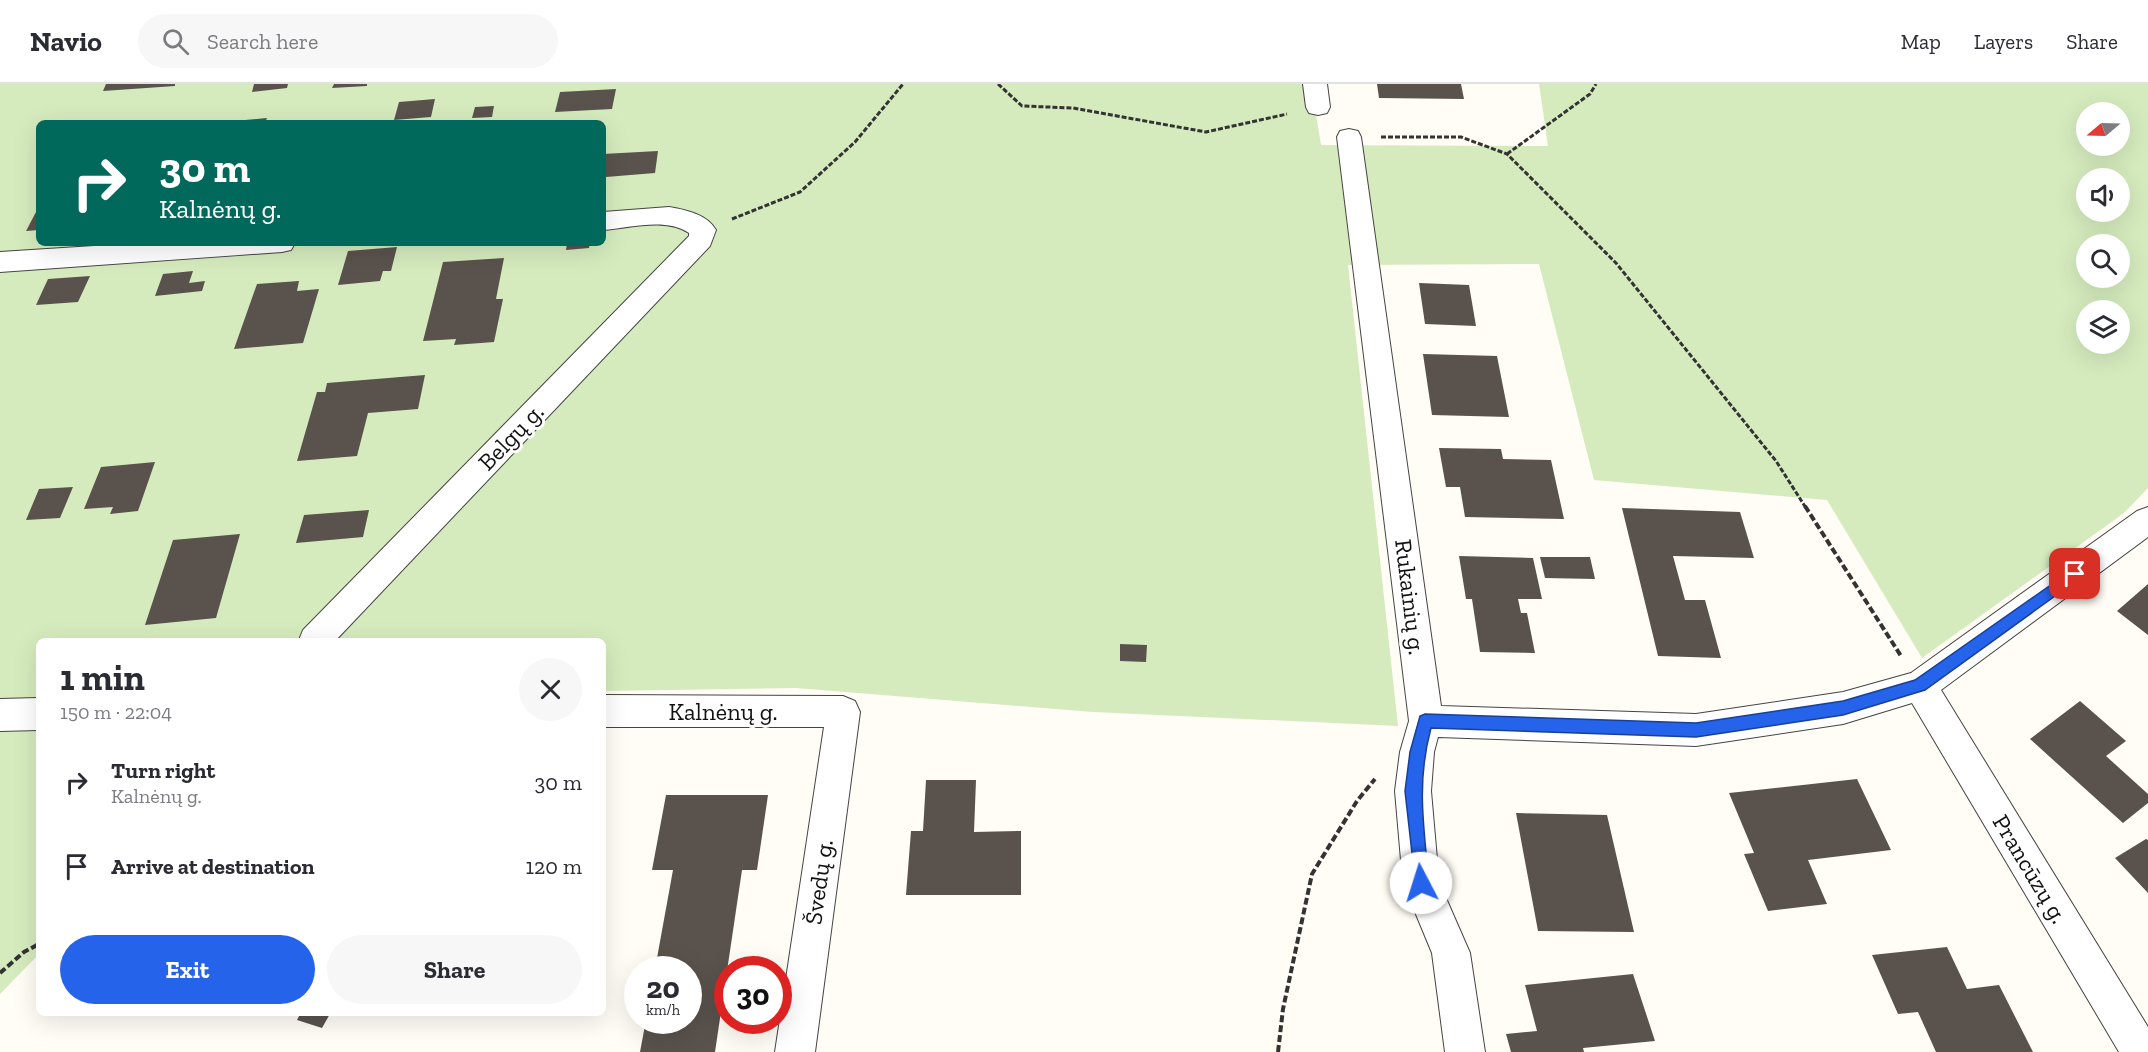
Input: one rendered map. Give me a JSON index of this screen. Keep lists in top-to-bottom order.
{
  "streets": {
    "street": [
      "Belgų g.",
      "Rukainių g.",
      "Kalnėnų g.",
      "Prancūzų g.",
      "Švedų g."
    ]
  },
  "crossings": [
    ["Kalnėnų g.", "Švedų g."]
  ],
  "north": "left",
  "page": {
    "header": "Navio",
    "search": "Search here",
    "nav": ["Map", "Layers", "Share"],
    "turn": ["30 m", "Kalnėnų g."],
    "heading": ["1 min", "150 m · 22:04"],
    "list": [
      {
        "name": "Turn right",
        "note": "Kalnėnų g.",
        "value": "30 m"
      },
      {
        "name": "Arrive at destination",
        "value": "120 m"
      }
    ],
    "buttons": ["Exit", "Share"],
    "speed": "20 km/h",
    "limit": "30"
  }
}
